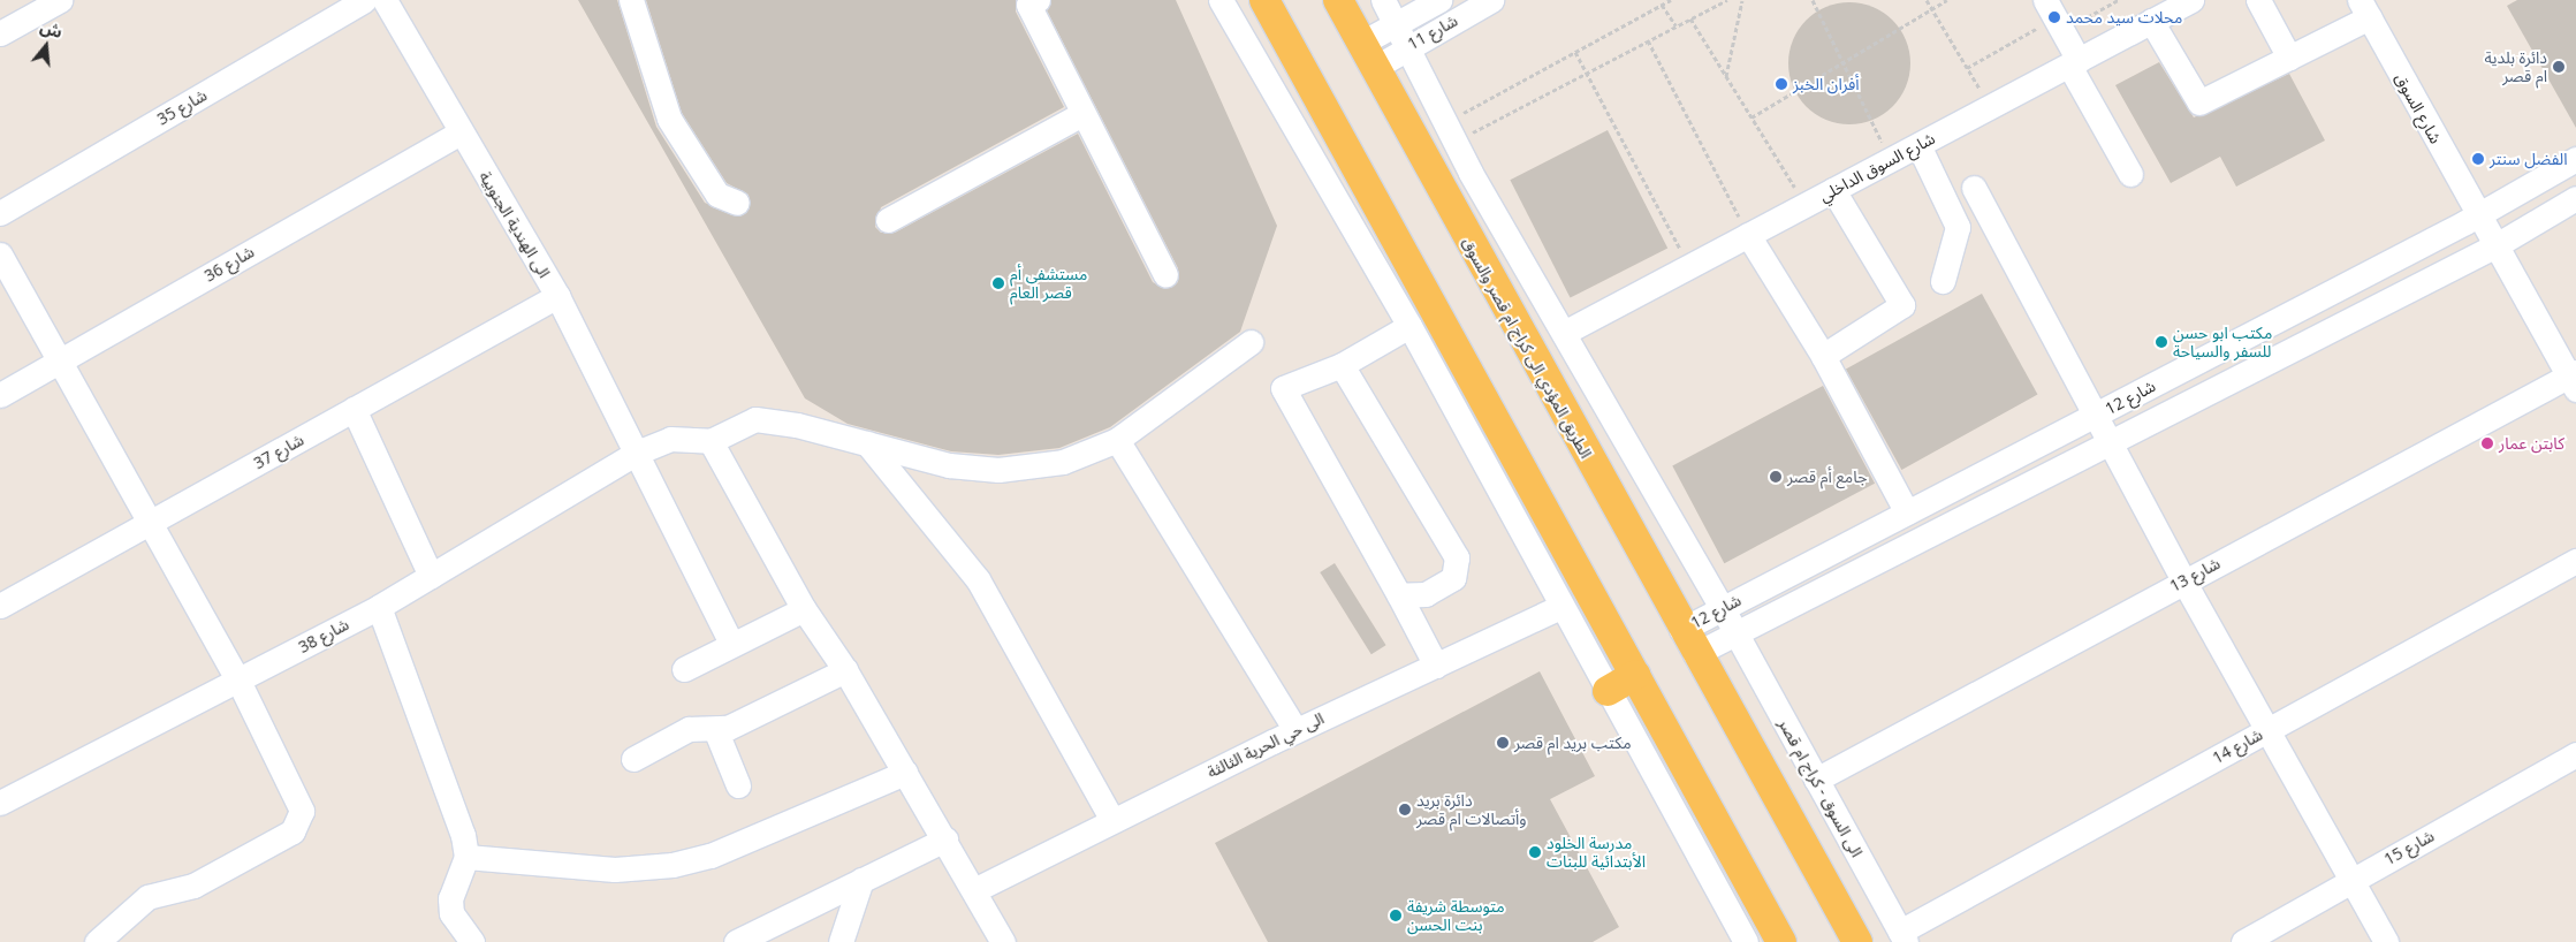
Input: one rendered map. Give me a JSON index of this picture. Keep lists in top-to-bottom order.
{
  "streets": {
    "main road": ["الطريق المؤدي الى كراج ام قصر والسوق"],
    "street": [
      "شارع 11",
      "شارع 35",
      "شارع السوق",
      "شارع السوق الداخلي",
      "الى الهندية الجنوبية",
      "شارع 36",
      "شارع 12",
      "شارع 37",
      "شارع 13",
      "شارع 38",
      "الى حي الحرية الثالثة",
      "شارع 14",
      "الى السوق - كراج ام قصر",
      "شارع 15"
    ]
  },
  "crossings": [
    ["شارع 11", "الطريق المؤدي الى كراج ام قصر والسوق"],
    ["شارع 11", "الى السوق - كراج ام قصر"],
    ["شارع السوق", "شارع 12"],
    ["شارع السوق", "شارع 13"],
    ["شارع السوق الداخلي", "الى السوق - كراج ام قصر"],
    ["الى الهندية الجنوبية", "شارع 36"],
    ["الى الهندية الجنوبية", "شارع 37"],
    ["الى الهندية الجنوبية", "شارع 38"],
    ["الطريق المؤدي الى كراج ام قصر والسوق", "شارع 12"],
    ["شارع 12", "الى السوق - كراج ام قصر"],
    ["شارع 13", "الى السوق - كراج ام قصر"],
    ["شارع 14", "الى السوق - كراج ام قصر"]
  ],
  "places": [
    "محلات سيد محمد",
    "دائرة بلدية ام قصر",
    "أفران الخبز",
    "الفضل سنتر",
    "مستشفى أم قصر العام",
    "مكتب ابو حسن للسفر والسياحة",
    "كابتن عمار",
    "جامع أم قصر",
    "مكتب بريد ام قصر",
    "دائرة بريد وأتصالات ام قصر",
    "مدرسة الخلود الأبتدائية للبنات",
    "متوسطة شريفة بنت الحسن"
  ],
  "north": "top"
}
